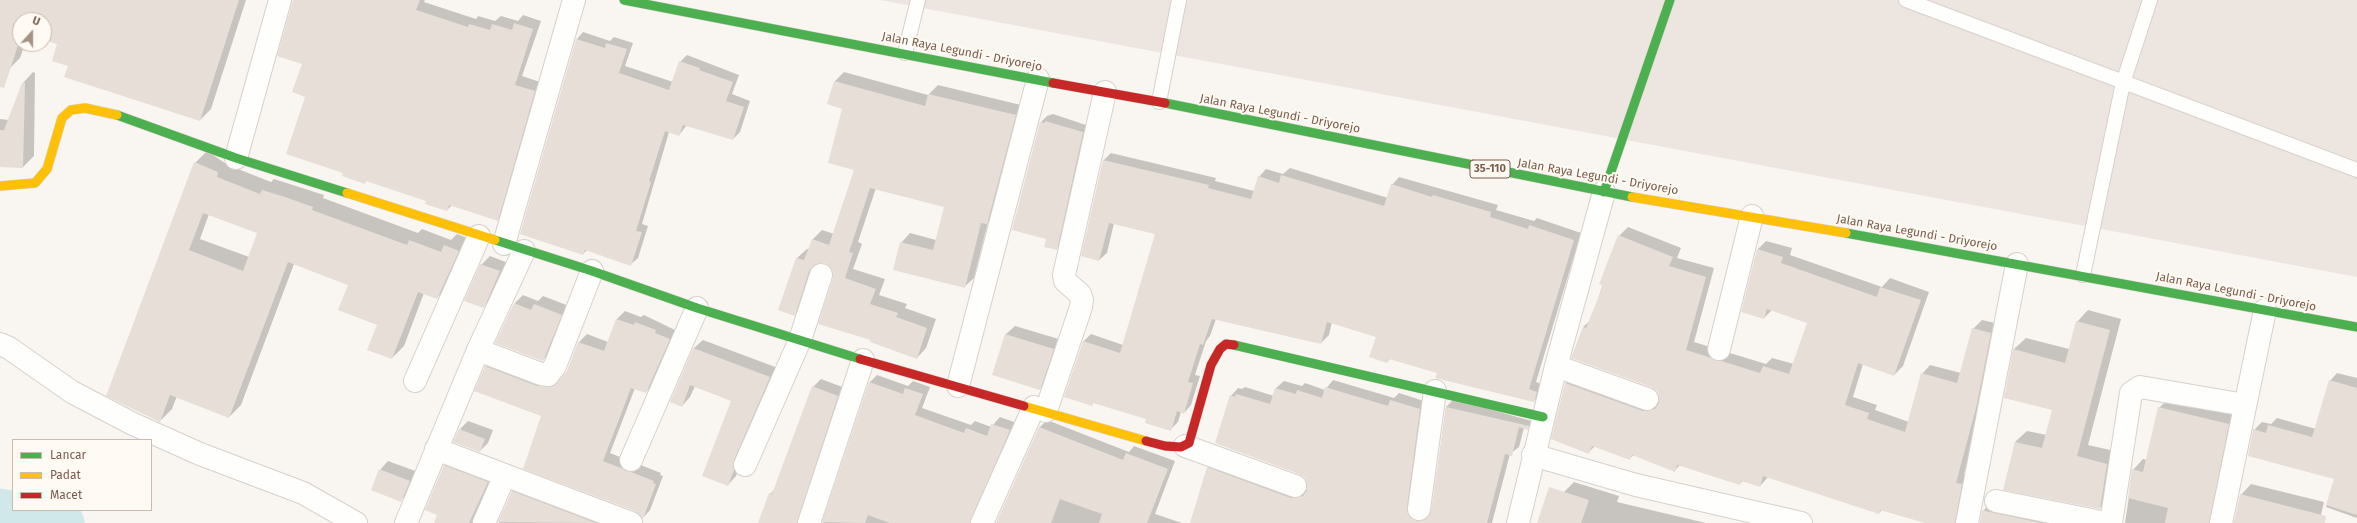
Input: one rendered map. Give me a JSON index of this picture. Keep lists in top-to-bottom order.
{
  "streets": {
    "main road": ["Jalan Raya Legundi - Driyorejo", "35-110"]
  },
  "legend": ["Lancar", "Padat", "Macet"],
  "north": "top"
}
